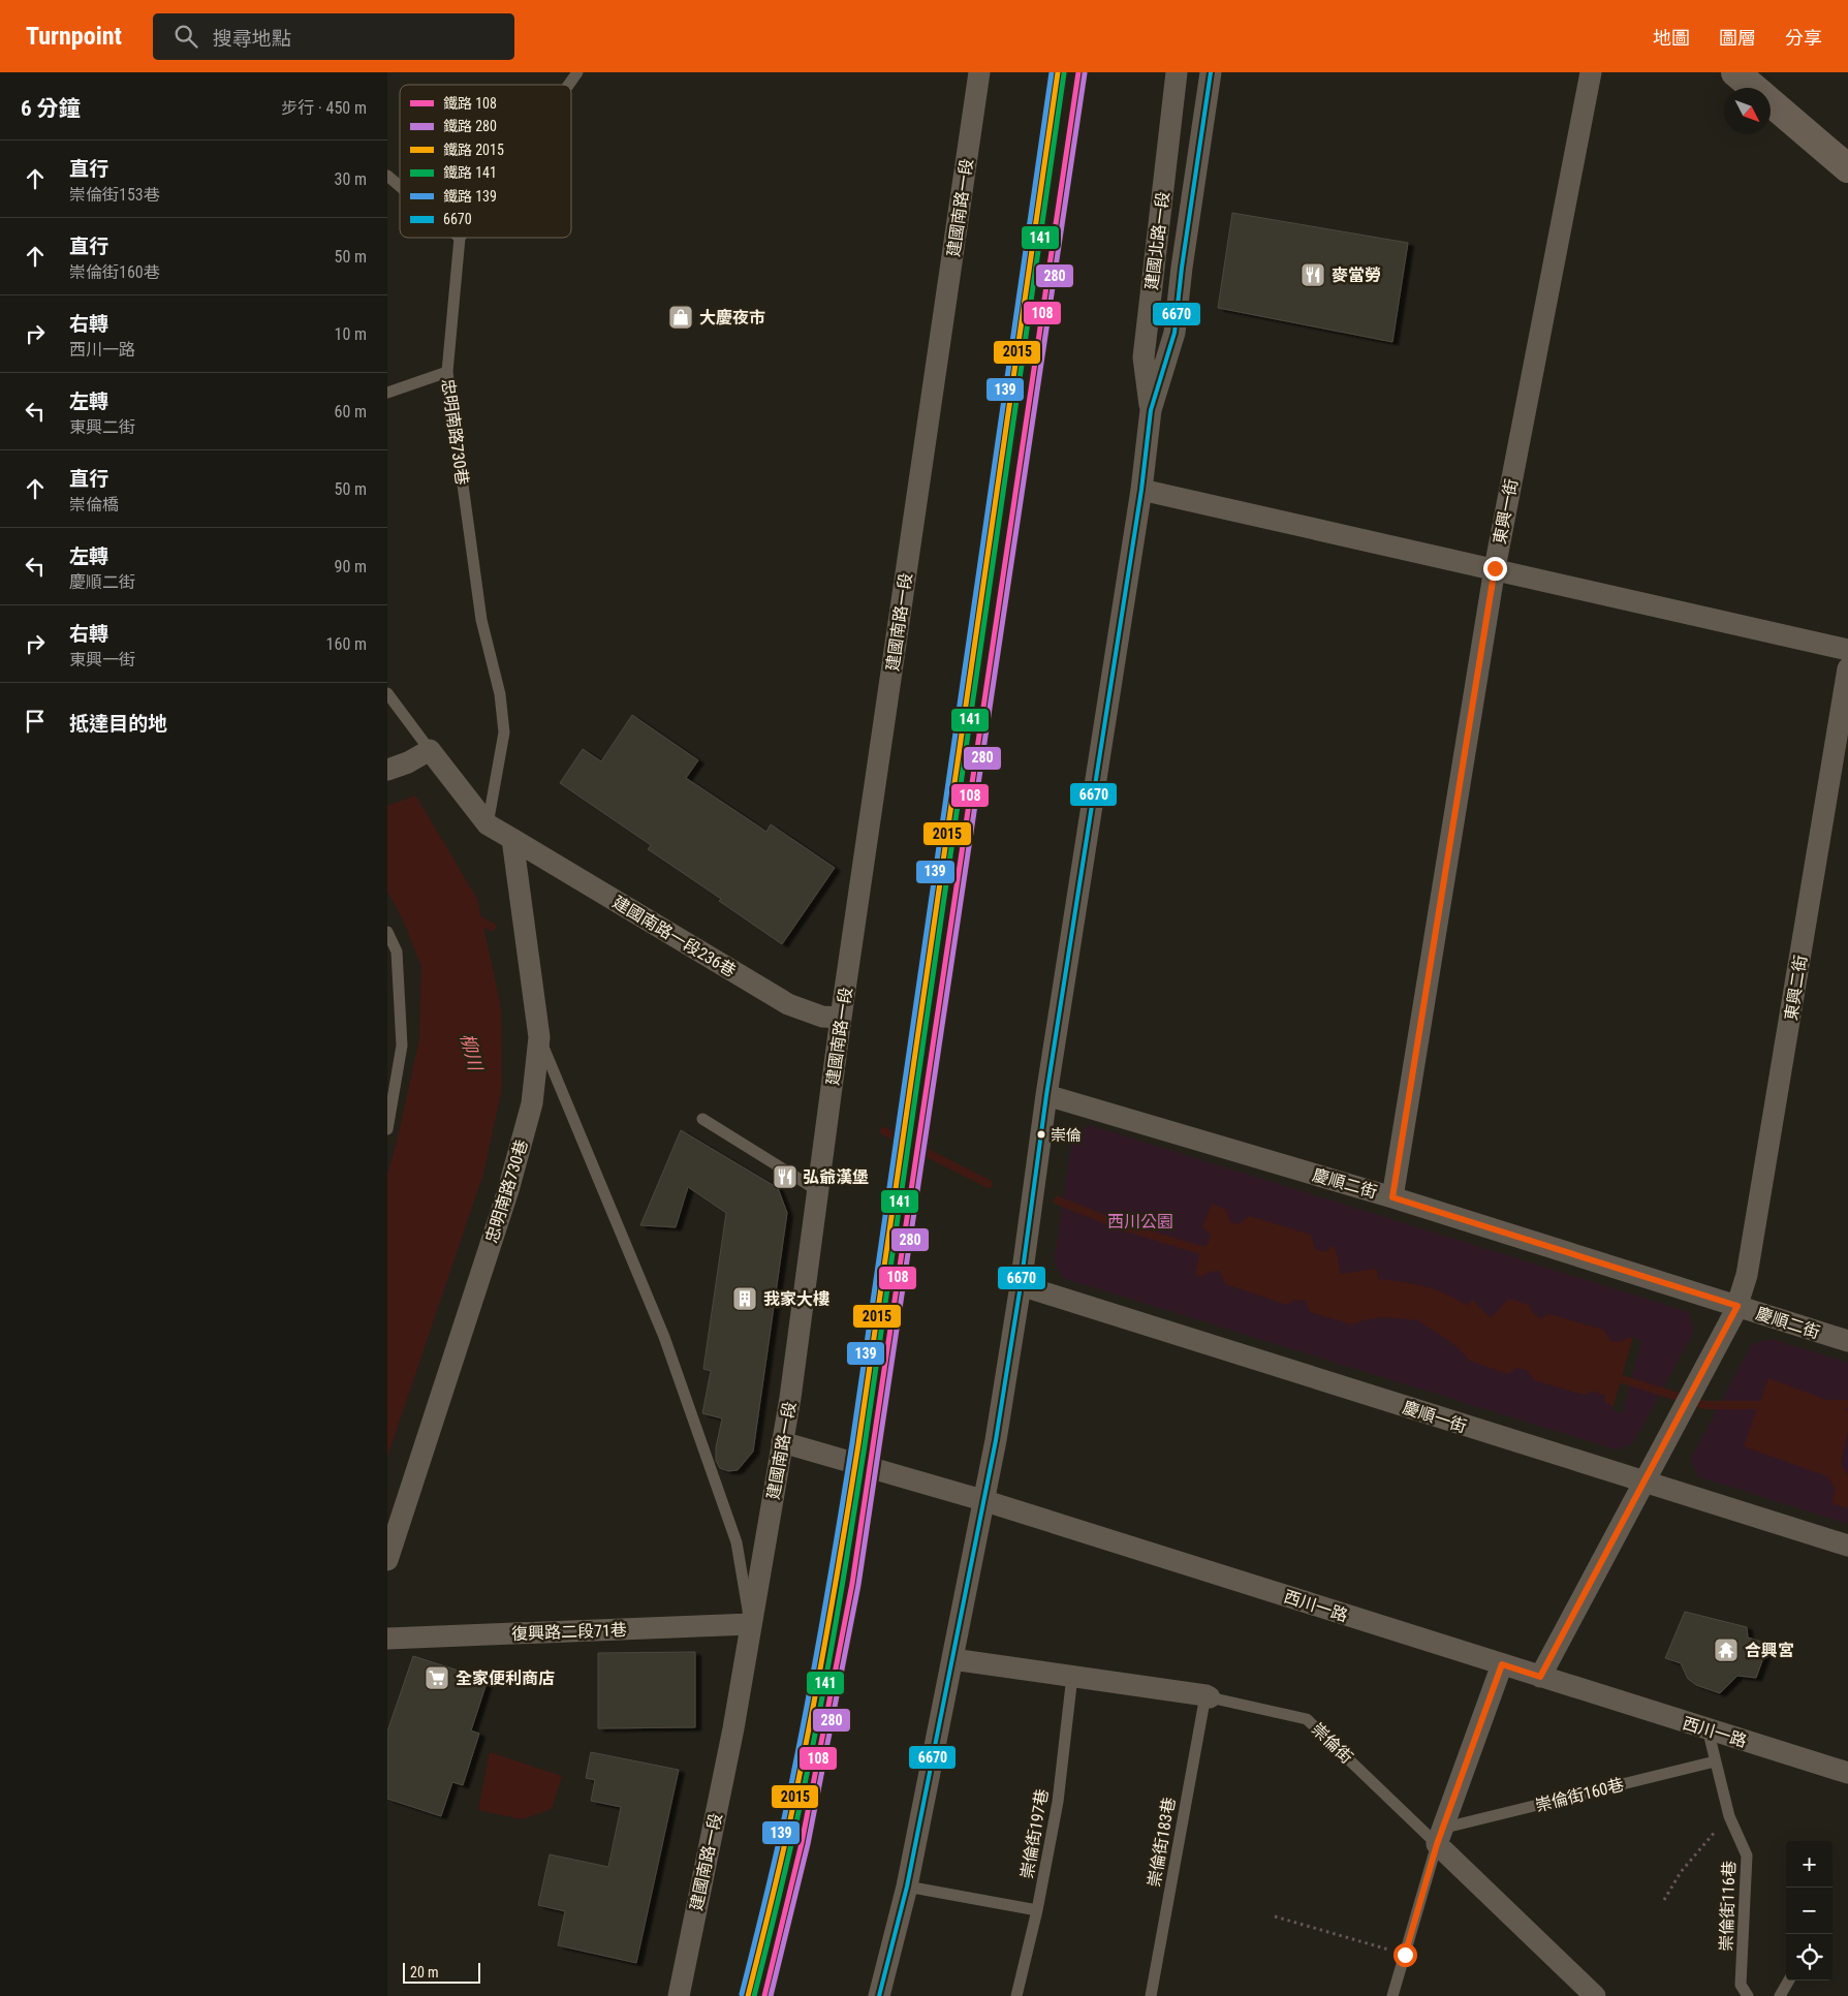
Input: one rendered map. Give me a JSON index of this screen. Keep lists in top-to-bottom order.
{
  "streets": {
    "street": [
      "建國南路一段",
      "建國北路一段",
      "忠明南路730巷",
      "東興一街",
      "建國南路一段236巷",
      "東興二街",
      "慶順二街",
      "慶順一街",
      "西川一路",
      "復興路二段71巷",
      "崇倫街"
    ],
    "lane": [
      "崇倫街160巷",
      "崇倫街197巷",
      "崇倫街183巷",
      "崇倫街116巷"
    ]
  },
  "crossings": [
    ["建國南路一段", "建國南路一段236巷"],
    ["建國南路一段", "西川一路"],
    ["建國南路一段", "復興路二段71巷"],
    ["建國北路一段", "慶順二街"],
    ["建國北路一段", "慶順一街"],
    ["建國北路一段", "西川一路"],
    ["建國北路一段", "崇倫街"],
    ["忠明南路730巷", "建國南路一段236巷"],
    ["東興一街", "慶順二街"],
    ["東興二街", "慶順二街"],
    ["東興二街", "慶順一街"],
    ["西川一路", "崇倫街116巷"],
    ["崇倫街", "崇倫街160巷"],
    ["崇倫街", "崇倫街197巷"],
    ["崇倫街", "崇倫街183巷"],
    ["崇倫街160巷", "崇倫街116巷"]
  ],
  "water": ["柳川"],
  "parks": ["西川公園"],
  "places": {
    "restaurant": ["麥當勞", "弘爺漢堡"],
    "shop": ["大慶夜市"],
    "other": ["崇倫"],
    "building": ["我家大樓"],
    "temple": ["合興宮"],
    "supermarket": ["全家便利商店"]
  },
  "lines": [
    "rail line 108",
    "rail line 2015",
    "rail line 139",
    "transit line 6670",
    "rail line 280",
    "rail line 141"
  ],
  "legend": [
    "鐵路 108",
    "鐵路 280",
    "鐵路 2015",
    "鐵路 141",
    "鐵路 139",
    "6670"
  ],
  "scale_bar": "20 m",
  "north": "bottom right",
  "page": {
    "header": "Turnpoint",
    "search": "搜尋地點",
    "nav": ["地圖", "圖層", "分享"],
    "heading": ["6 分鐘", "步行 · 450 m"],
    "list": [
      ["直行", "崇倫街153巷", "30 m"],
      ["直行", "崇倫街160巷", "50 m"],
      ["右轉", "西川一路", "10 m"],
      ["左轉", "東興二街", "60 m"],
      ["直行", "崇倫橋", "50 m"],
      ["左轉", "慶順二街", "90 m"],
      ["右轉", "東興一街", "160 m"],
      "抵達目的地"
    ],
    "map_buttons": ["+", "−"],
    "scale": "20 m"
  }
}
